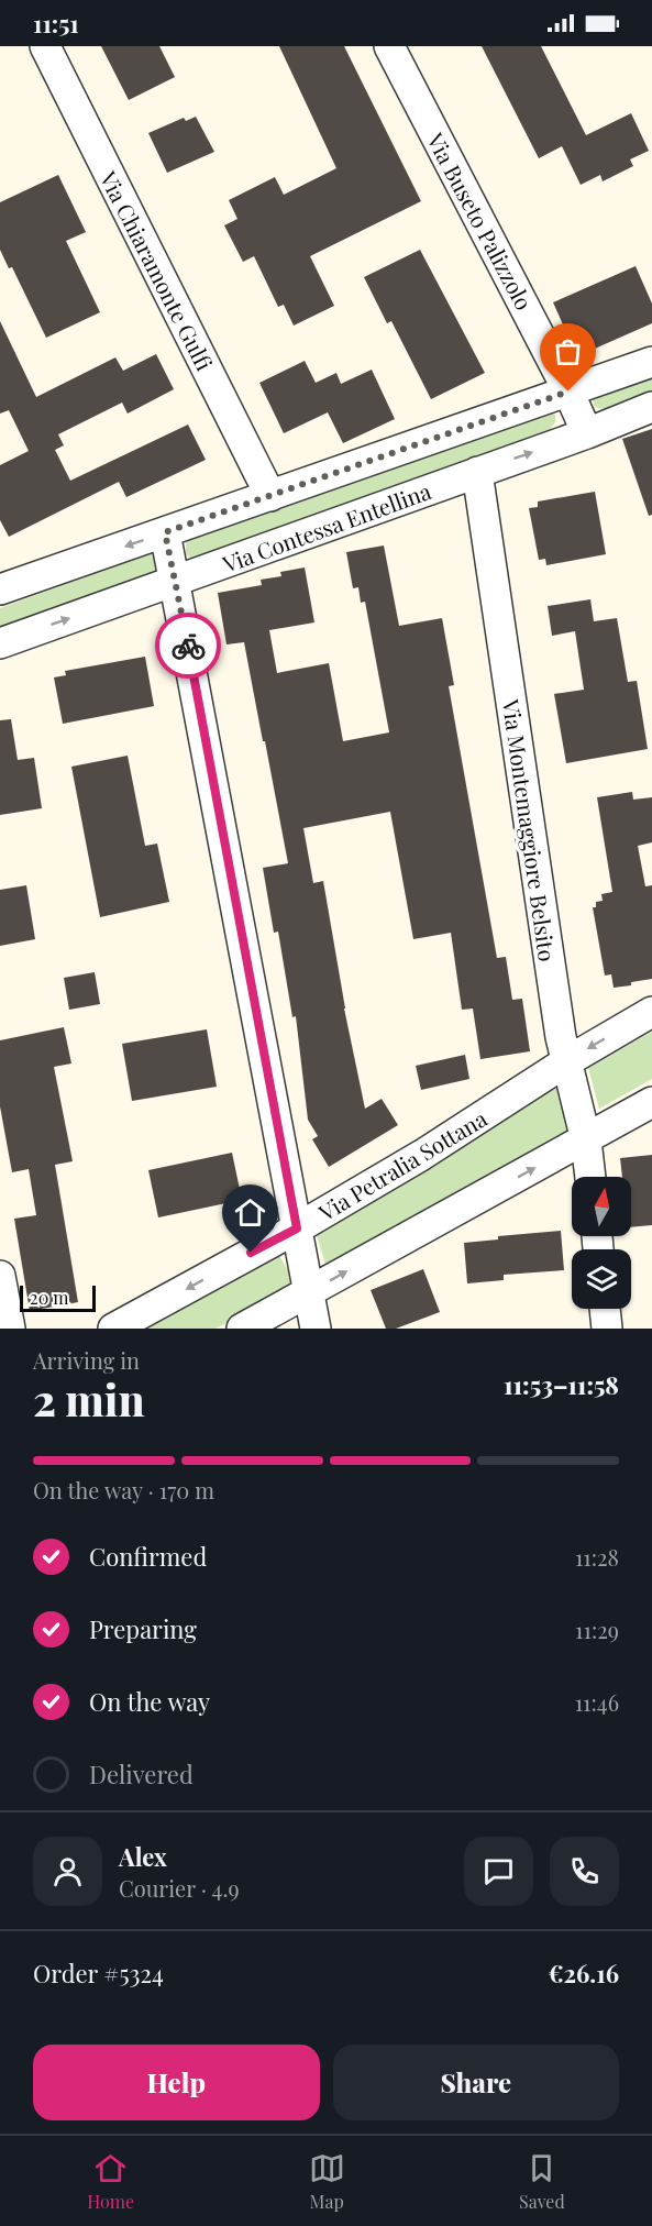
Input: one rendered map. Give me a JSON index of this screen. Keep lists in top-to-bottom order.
{
  "streets": {
    "street": [
      "Via Buseto Palizzolo",
      "Via Chiaramonte Gulfi",
      "Via Contessa Entellina",
      "Via Montemaggiore Belsito",
      "Via Petralia Sottana"
    ]
  },
  "crossings": [
    ["Via Buseto Palizzolo", "Via Contessa Entellina"],
    ["Via Contessa Entellina", "Via Montemaggiore Belsito"],
    ["Via Montemaggiore Belsito", "Via Petralia Sottana"]
  ],
  "scale_bar": "20 m",
  "north": "top",
  "page": {
    "status": "11:51",
    "scale": "20 m",
    "heading": ["2 min", "Arriving in", "11:53–11:58"],
    "panel": [
      "Alex",
      "Courier · 4.9",
      "Order #5324",
      "€26.16"
    ],
    "bar": "On the way · 170 m",
    "list": [
      ["Confirmed", "11:28"],
      ["Preparing", "11:29"],
      ["On the way", "11:46"],
      "Delivered"
    ],
    "buttons": ["Help", "Share"],
    "tabs": ["Home", "Map", "Saved"]
  }
}
